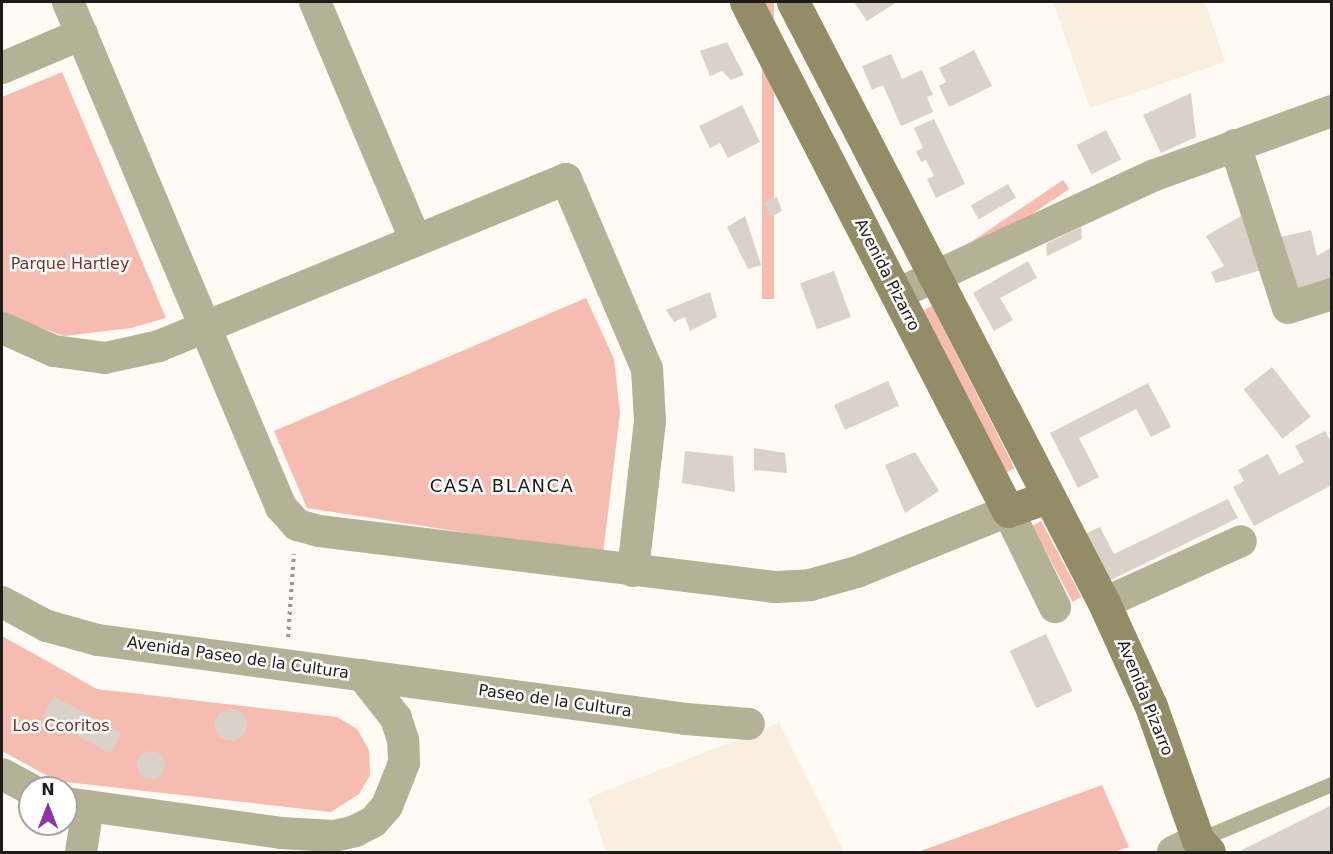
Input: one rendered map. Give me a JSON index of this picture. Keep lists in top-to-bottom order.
{
  "streets": {
    "main road": ["Avenida Pizarro"],
    "street": ["Avenida Paseo de la Cultura", "Paseo de la Cultura"]
  },
  "crossings": [
    ["Avenida Paseo de la Cultura", "Paseo de la Cultura"]
  ],
  "districts": ["CASA BLANCA"],
  "parks": ["Parque Hartley", "Los Ccoritos"],
  "north": "top"
}
